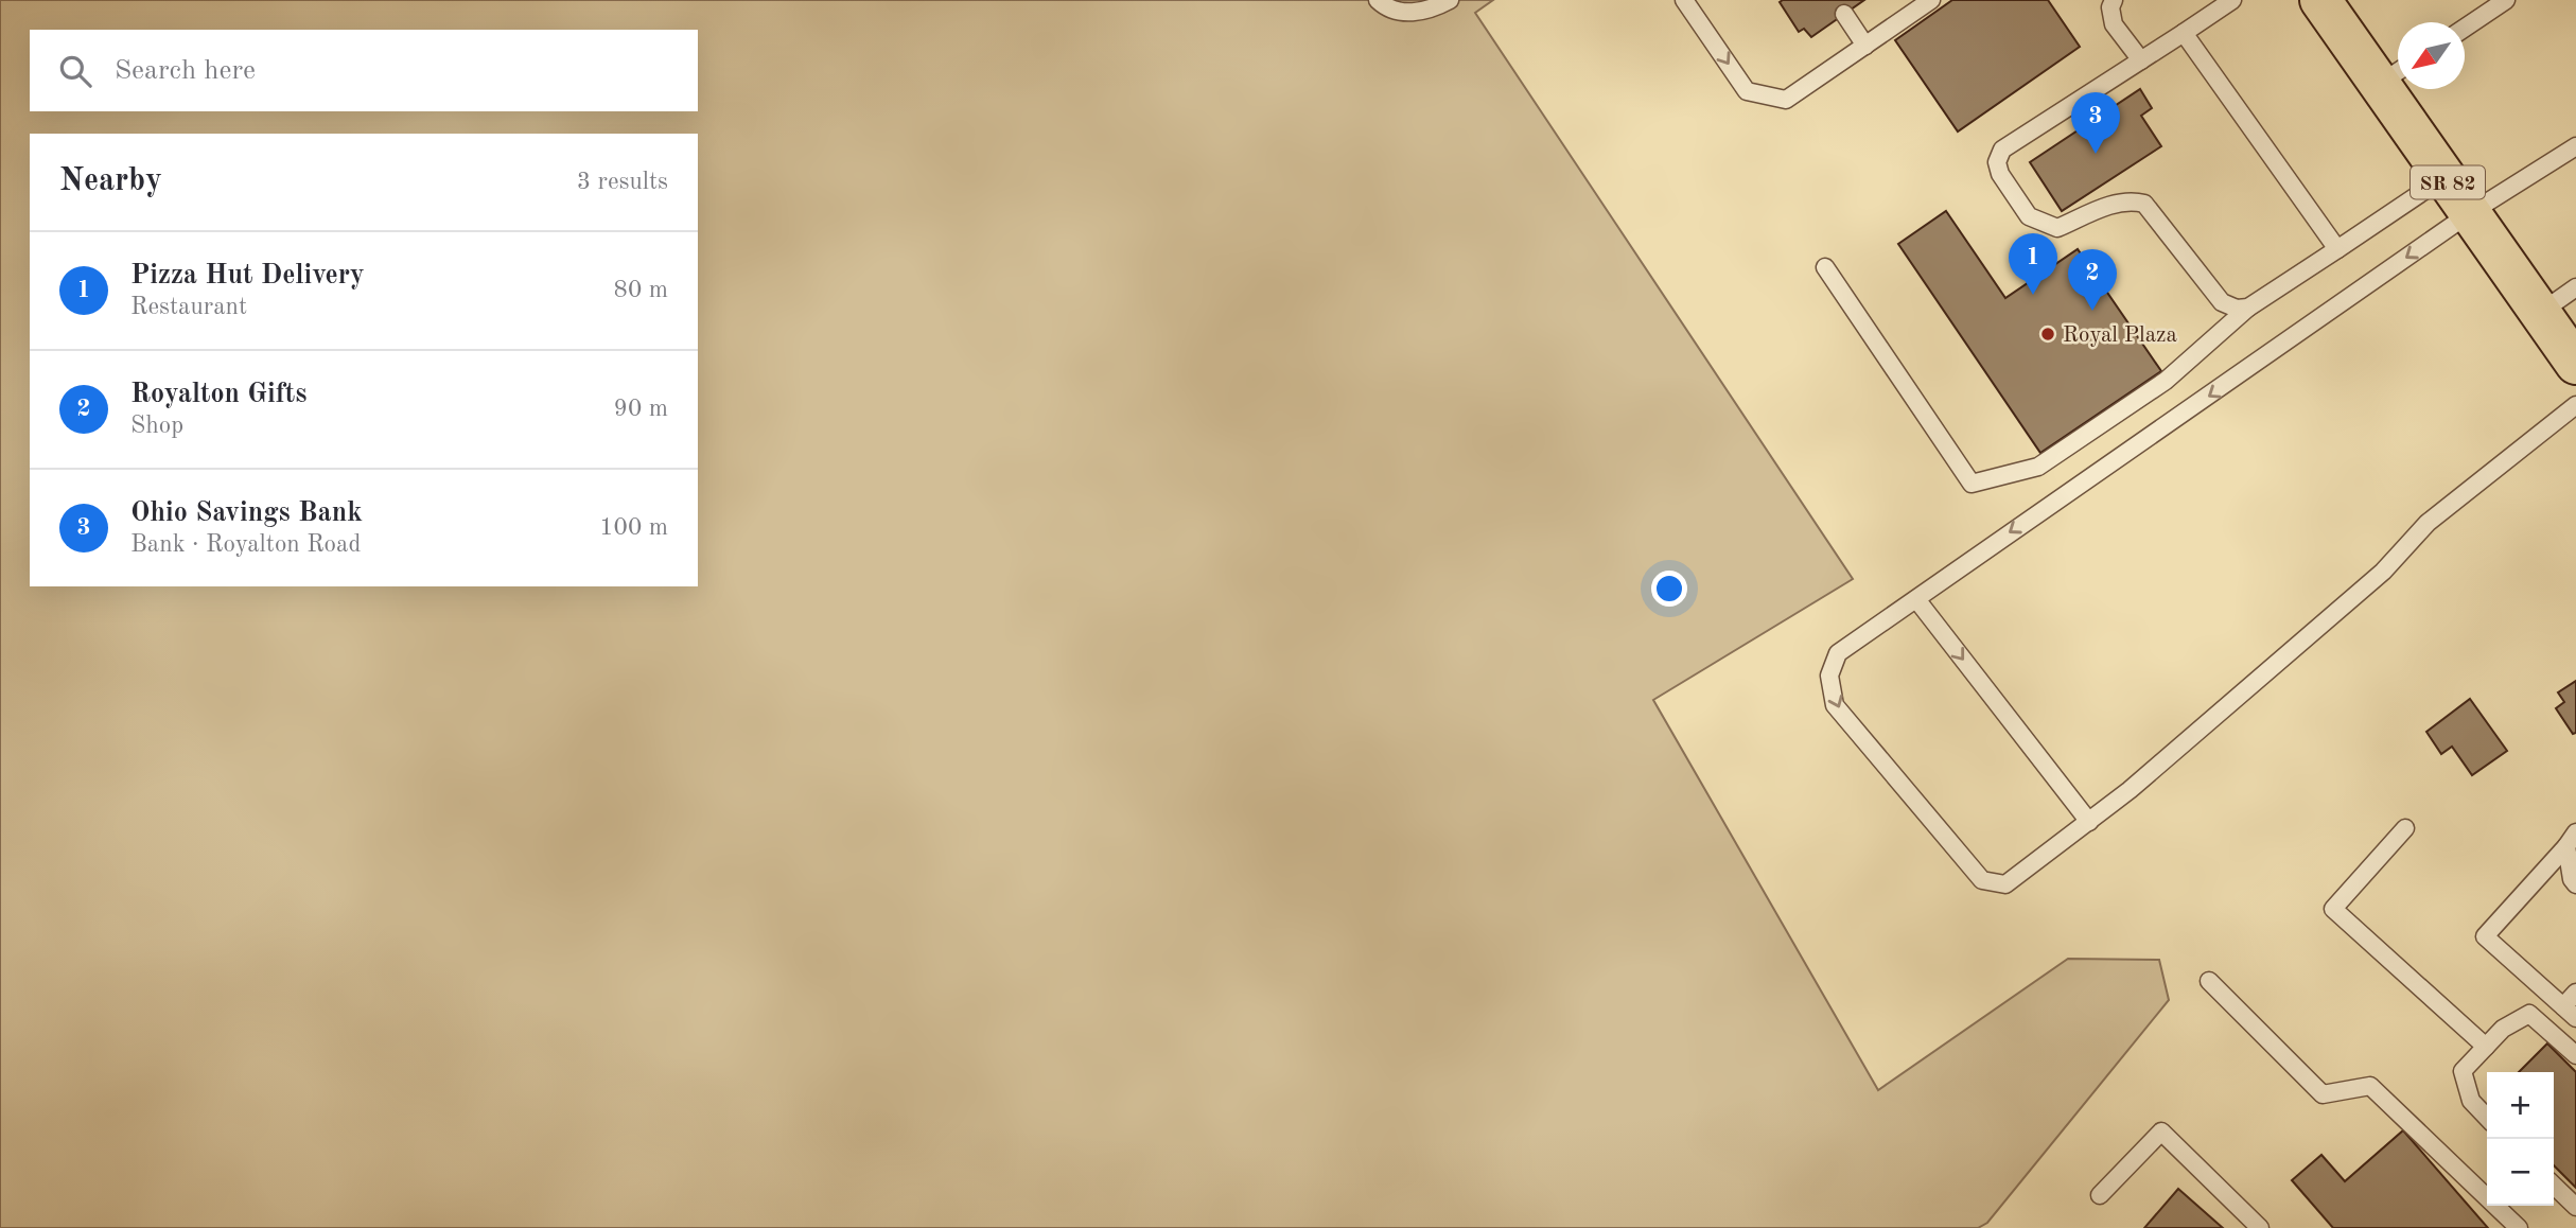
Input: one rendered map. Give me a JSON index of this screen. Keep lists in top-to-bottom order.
{
  "streets": {
    "main road": ["SR 82"]
  },
  "places": ["Royal Plaza"],
  "north": "bottom left",
  "page": {
    "search": "Search here",
    "pins": ["3", "1", "2"],
    "heading": ["Nearby", "3 results"],
    "list": [
      {
        "mark": "1",
        "name": "Pizza Hut Delivery",
        "note": "Restaurant",
        "value": "80 m"
      },
      {
        "mark": "2",
        "name": "Royalton Gifts",
        "note": "Shop",
        "value": "90 m"
      },
      {
        "mark": "3",
        "name": "Ohio Savings Bank",
        "note": "Bank · Royalton Road",
        "value": "100 m"
      }
    ],
    "map_buttons": ["+", "−"]
  }
}
